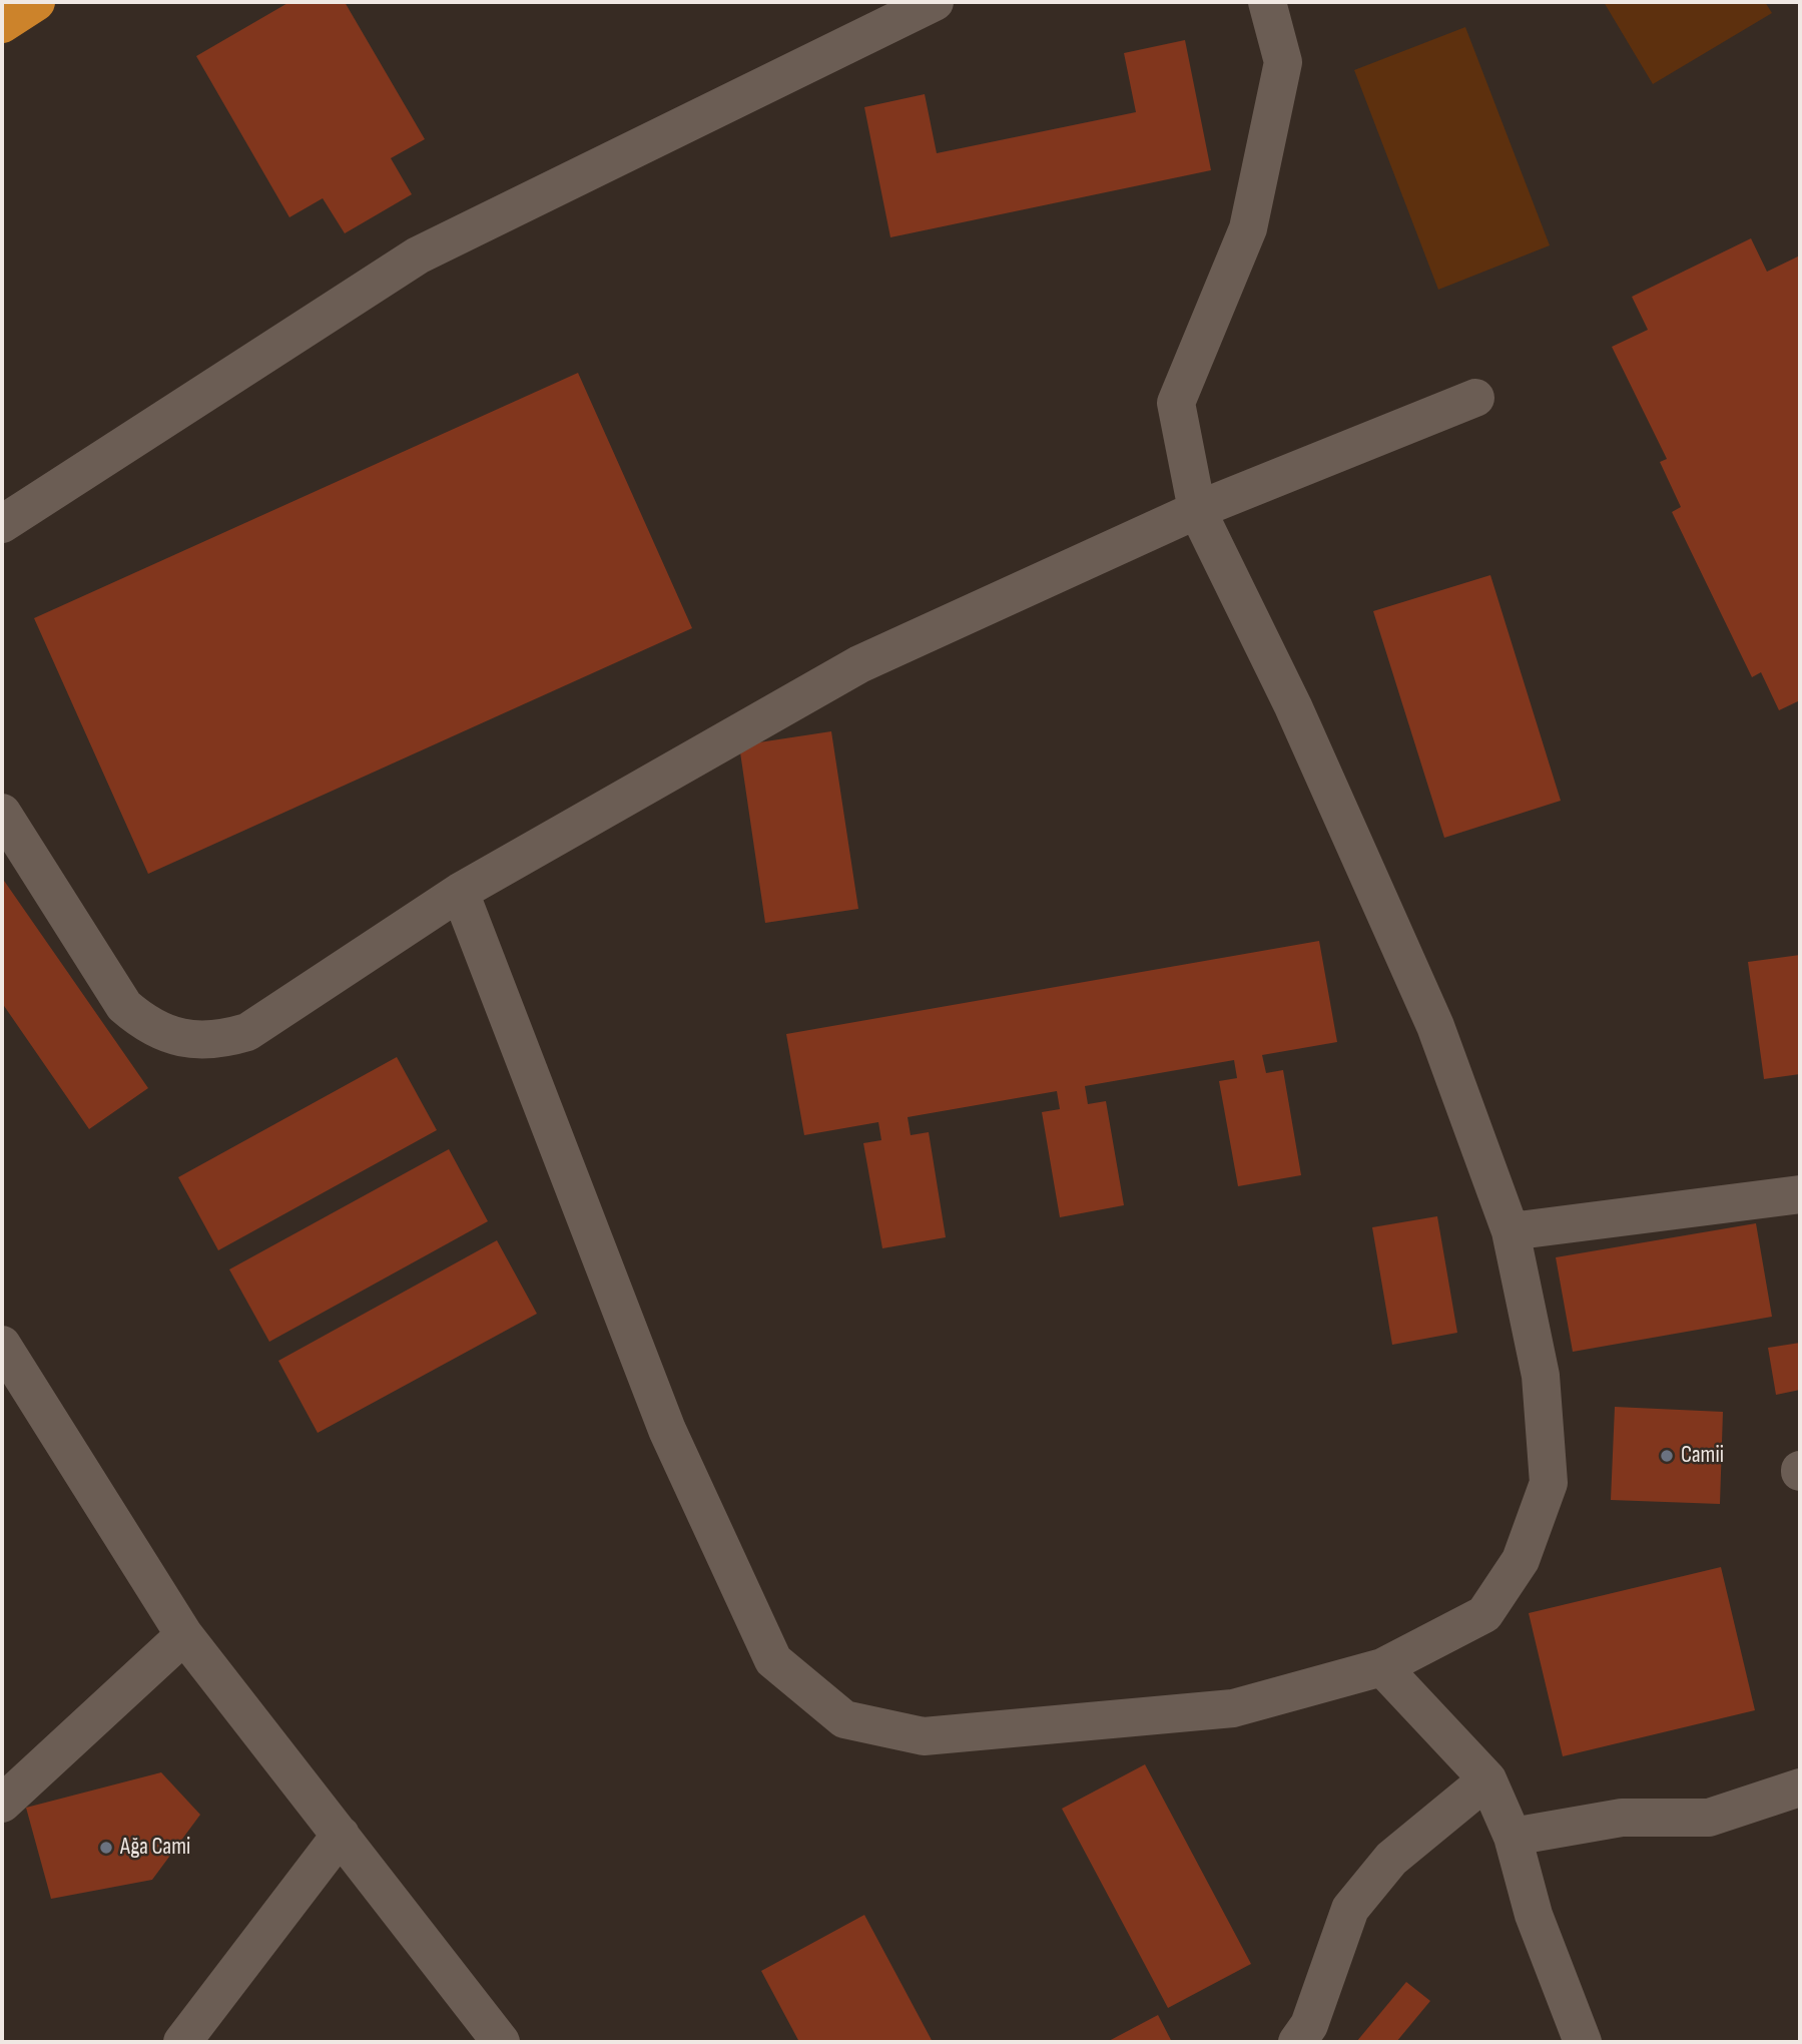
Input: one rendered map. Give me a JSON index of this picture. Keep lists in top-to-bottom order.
{
  "places": ["Camii", "Ağa Cami"]
}
